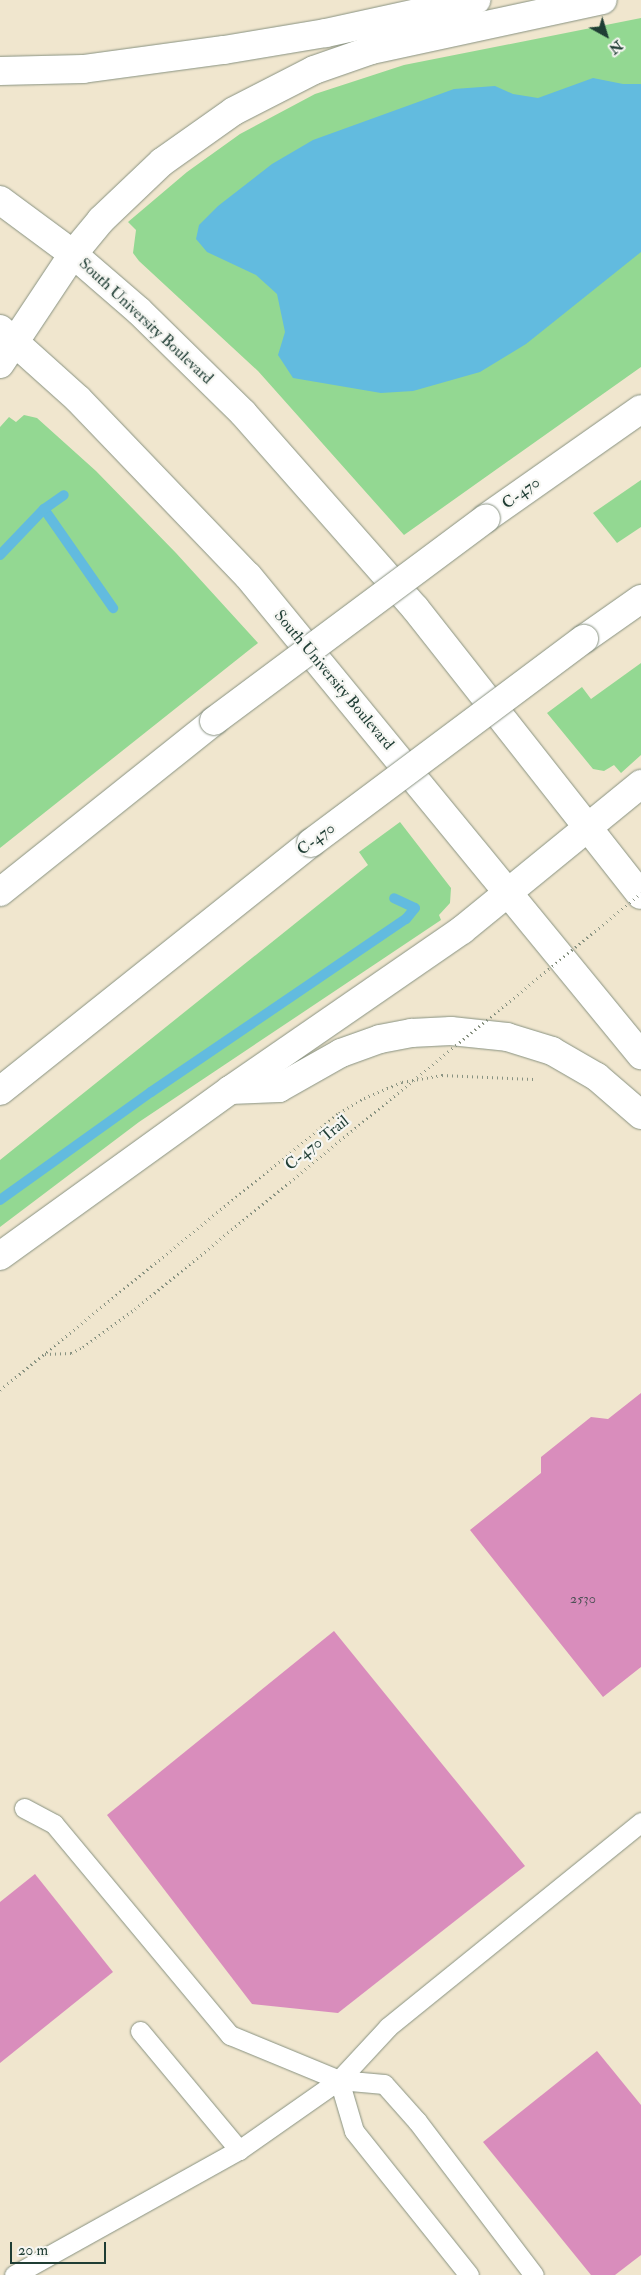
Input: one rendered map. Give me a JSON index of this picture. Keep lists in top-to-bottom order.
{
  "streets": {
    "main road": ["South University Boulevard", "C-470"],
    "path": ["C-470 Trail"]
  },
  "crossings": [
    ["South University Boulevard", "C-470 Trail"]
  ],
  "house_numbers": ["2530"],
  "scale_bar": "20 m",
  "north": "bottom right"
}
